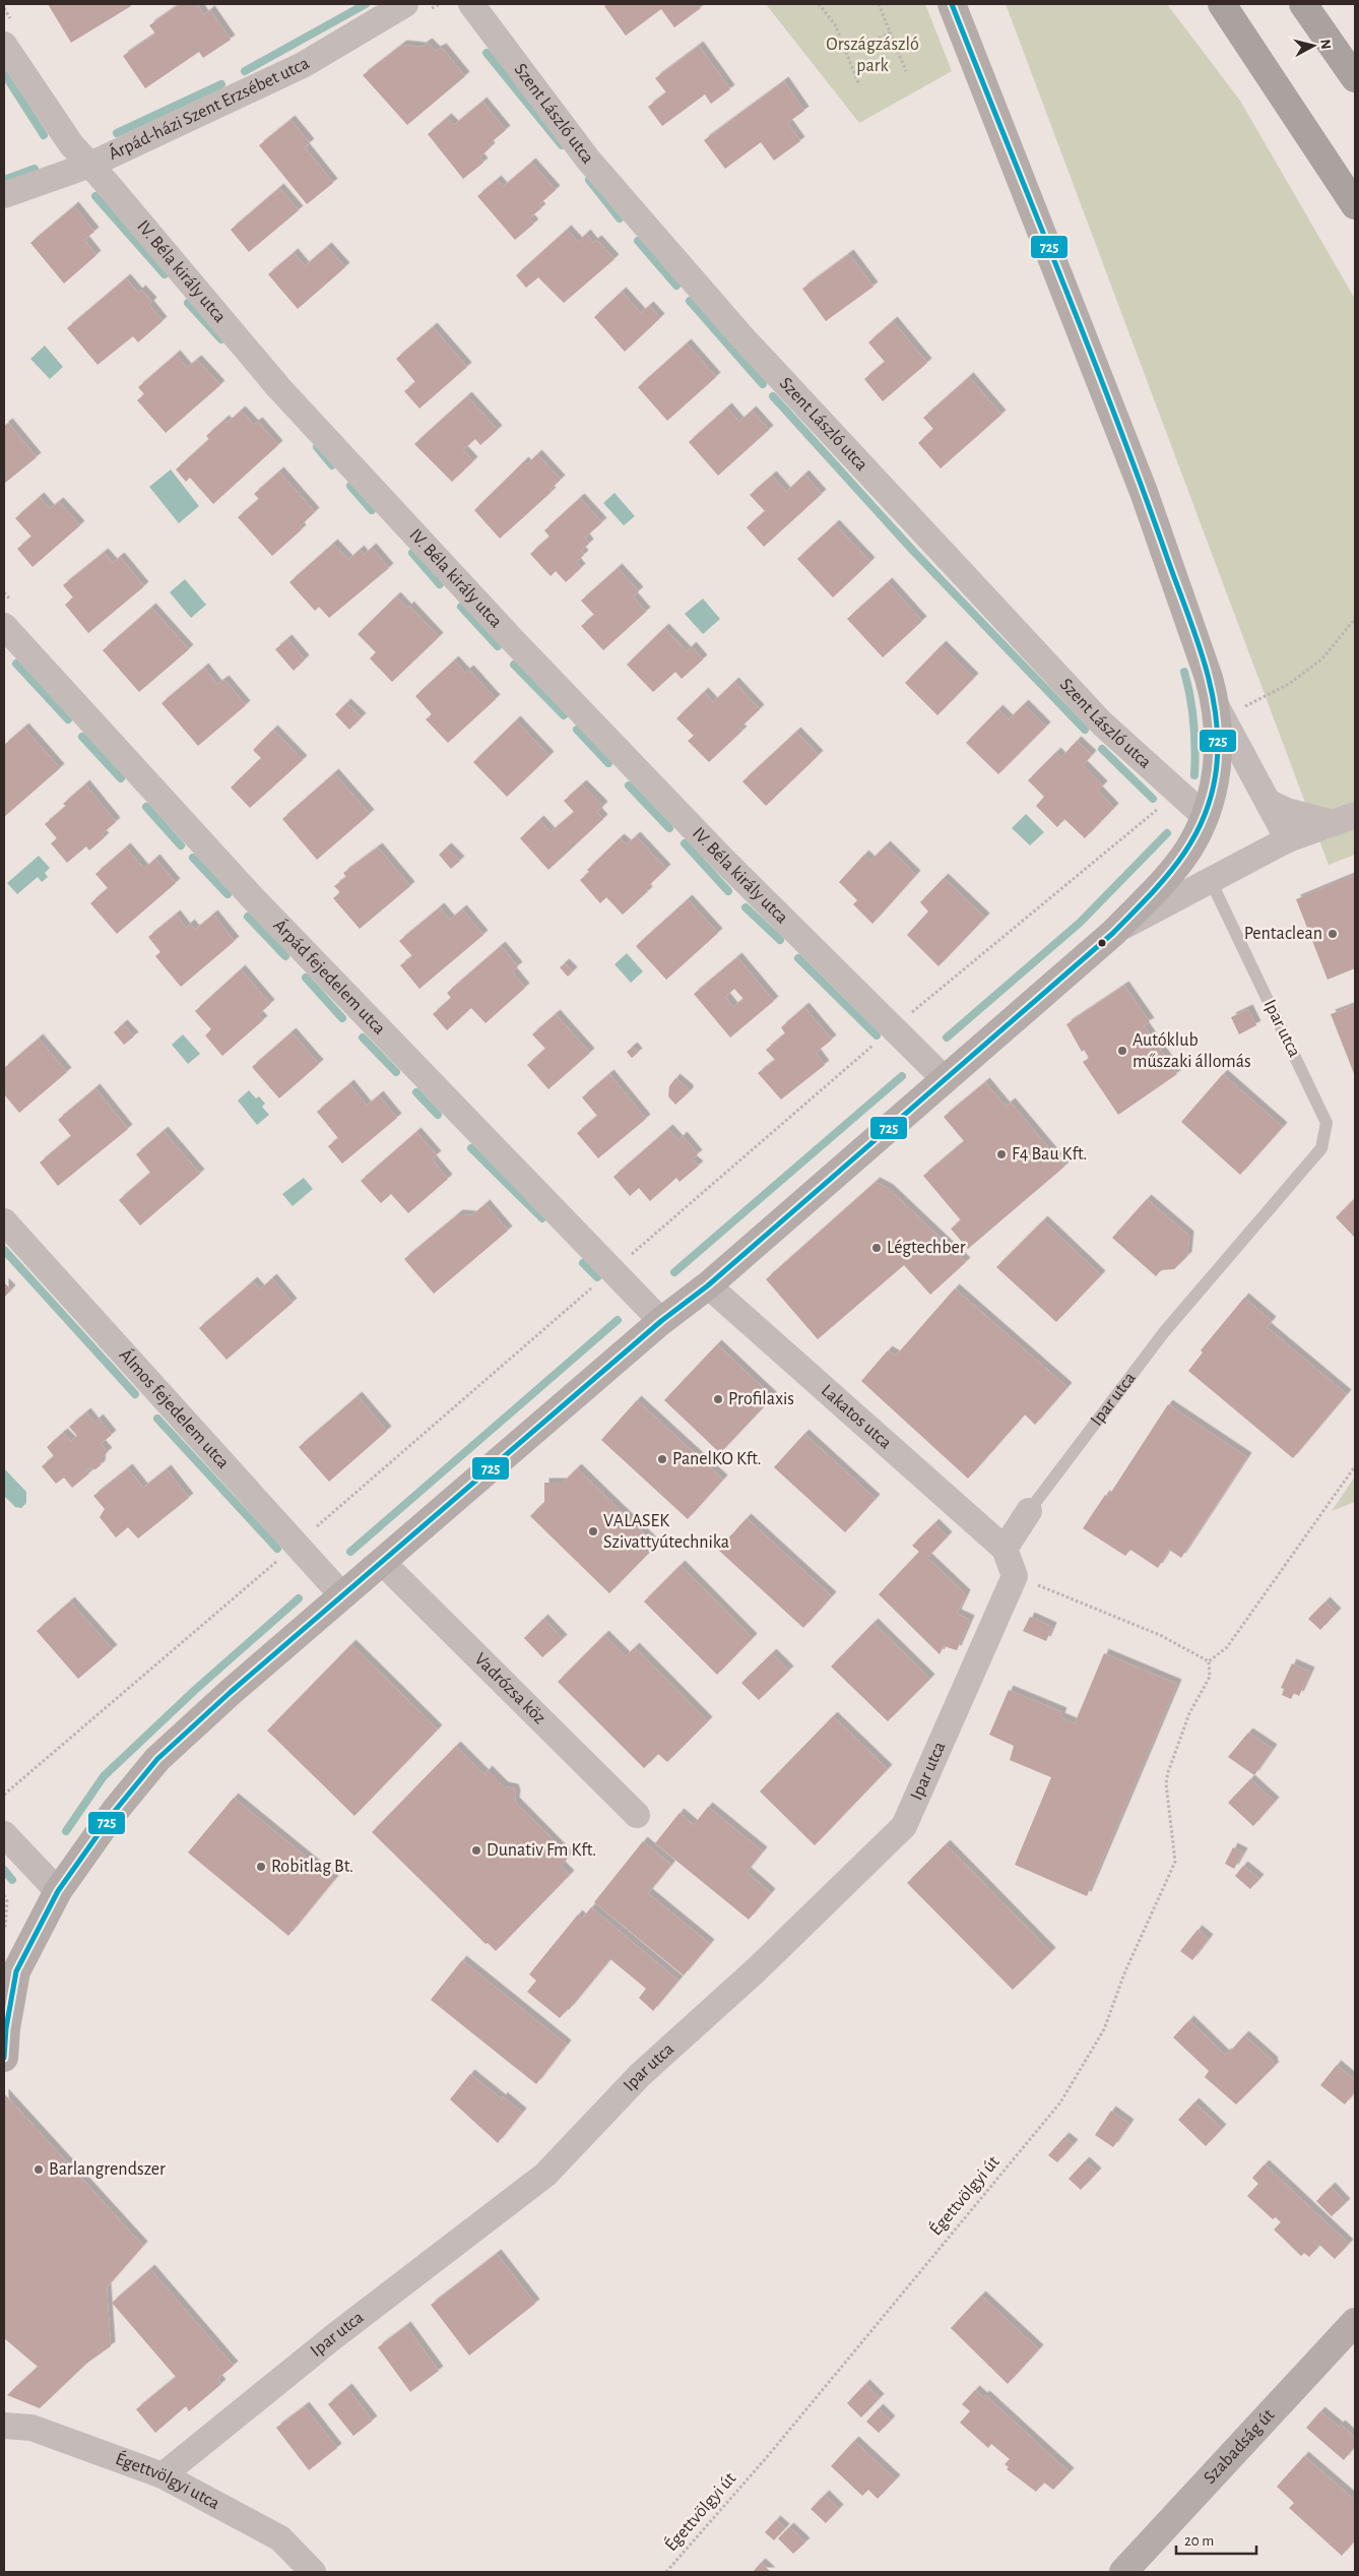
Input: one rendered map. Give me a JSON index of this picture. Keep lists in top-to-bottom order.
{
  "streets": {
    "street": [
      "Árpád-házi Szent Erzsébet utca",
      "Szent László utca",
      "IV. Béla király utca",
      "Árpád fejedelem utca",
      "Ipar utca",
      "Álmos fejedelem utca",
      "Lakatos utca",
      "Vadrózsa köz",
      "Szabadság út",
      "Égettvölgyi utca"
    ],
    "path": ["Égettvölgyi út"]
  },
  "crossings": [
    ["Árpád-házi Szent Erzsébet utca", "IV. Béla király utca"],
    ["Ipar utca", "Lakatos utca"],
    ["Ipar utca", "Égettvölgyi utca"]
  ],
  "parks": ["Országzászló park"],
  "places": [
    "Pentaclean",
    "Autóklub műszaki állomás",
    "F4 Bau Kft.",
    "Légtechber",
    "Profilaxis",
    "PanelKO Kft.",
    "VALASEK Szivattyútechnika",
    "Dunativ Fm Kft.",
    "Robitlag Bt.",
    "Barlangrendszer"
  ],
  "lines": ["transit line 725"],
  "scale_bar": "20 m",
  "north": "right"
}
